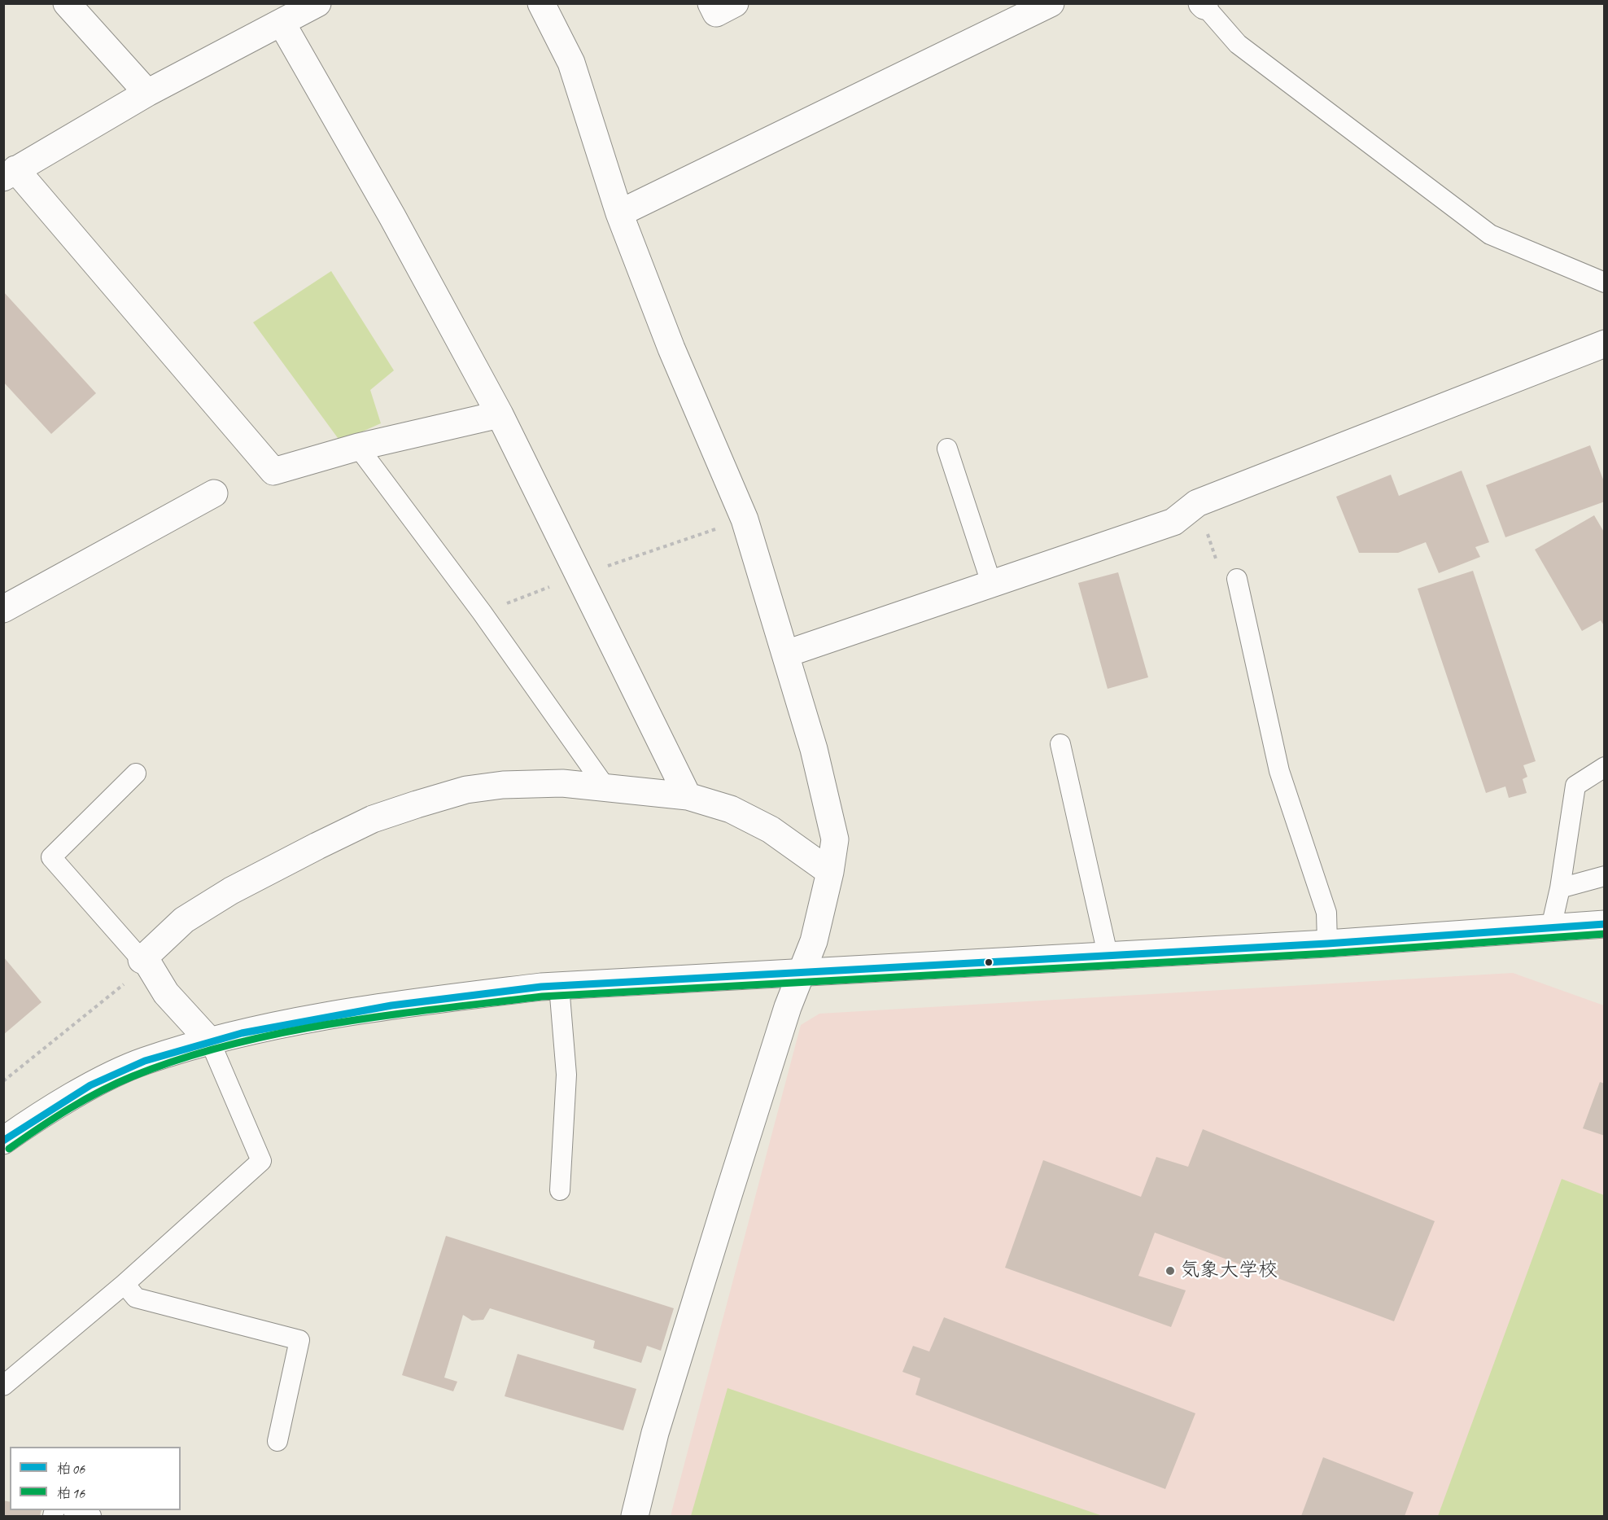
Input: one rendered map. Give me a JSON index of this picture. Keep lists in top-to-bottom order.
{
  "places": ["気象大学校"],
  "lines": ["transit line 柏06", "transit line 柏16"],
  "legend": ["柏06", "柏16"]
}
